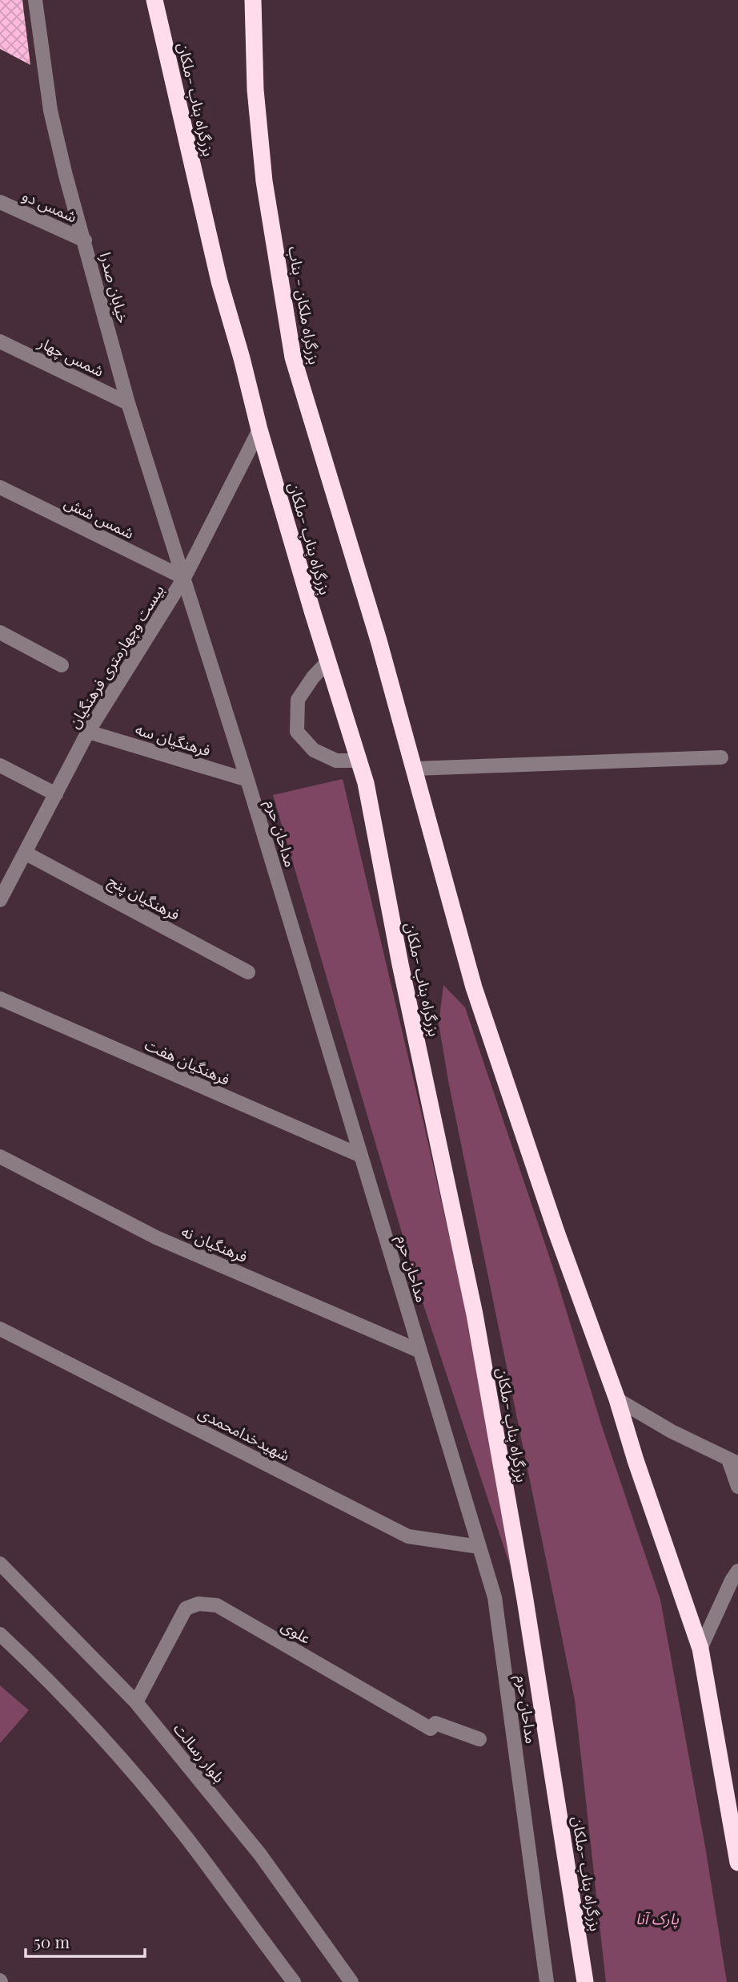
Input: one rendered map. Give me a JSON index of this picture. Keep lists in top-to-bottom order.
{
  "streets": {
    "highway": ["بزرگراه بناب -ملکان", "بزرگراه ملکان - بناب"],
    "street": [
      "شمس دو",
      "خیابان صدرا",
      "شمس چهار",
      "شمس شش",
      "بیست وچهارمتری فرهنگیان",
      "فرهنگیان سه",
      "مداحان حرم",
      "فرهنگیان پنج",
      "فرهنگیان هفت",
      "فرهنگیان نه",
      "شهیدخدامحمدی",
      "علوی",
      "بلوار رسالت"
    ]
  },
  "crossings": [
    ["بزرگراه بناب -ملکان", "بیست وچهارمتری فرهنگیان"],
    ["شمس دو", "خیابان صدرا"],
    ["خیابان صدرا", "شمس چهار"],
    ["خیابان صدرا", "شمس شش"],
    ["خیابان صدرا", "بیست وچهارمتری فرهنگیان"],
    ["خیابان صدرا", "مداحان حرم"],
    ["شمس شش", "بیست وچهارمتری فرهنگیان"],
    ["شمس شش", "مداحان حرم"],
    ["بیست وچهارمتری فرهنگیان", "فرهنگیان سه"],
    ["بیست وچهارمتری فرهنگیان", "مداحان حرم"],
    ["بیست وچهارمتری فرهنگیان", "فرهنگیان پنج"],
    ["فرهنگیان سه", "مداحان حرم"],
    ["مداحان حرم", "فرهنگیان هفت"],
    ["مداحان حرم", "فرهنگیان نه"],
    ["مداحان حرم", "شهیدخدامحمدی"],
    ["علوی", "بلوار رسالت"]
  ],
  "parks": ["پارک آنا"],
  "scale_bar": "50 m"
}
